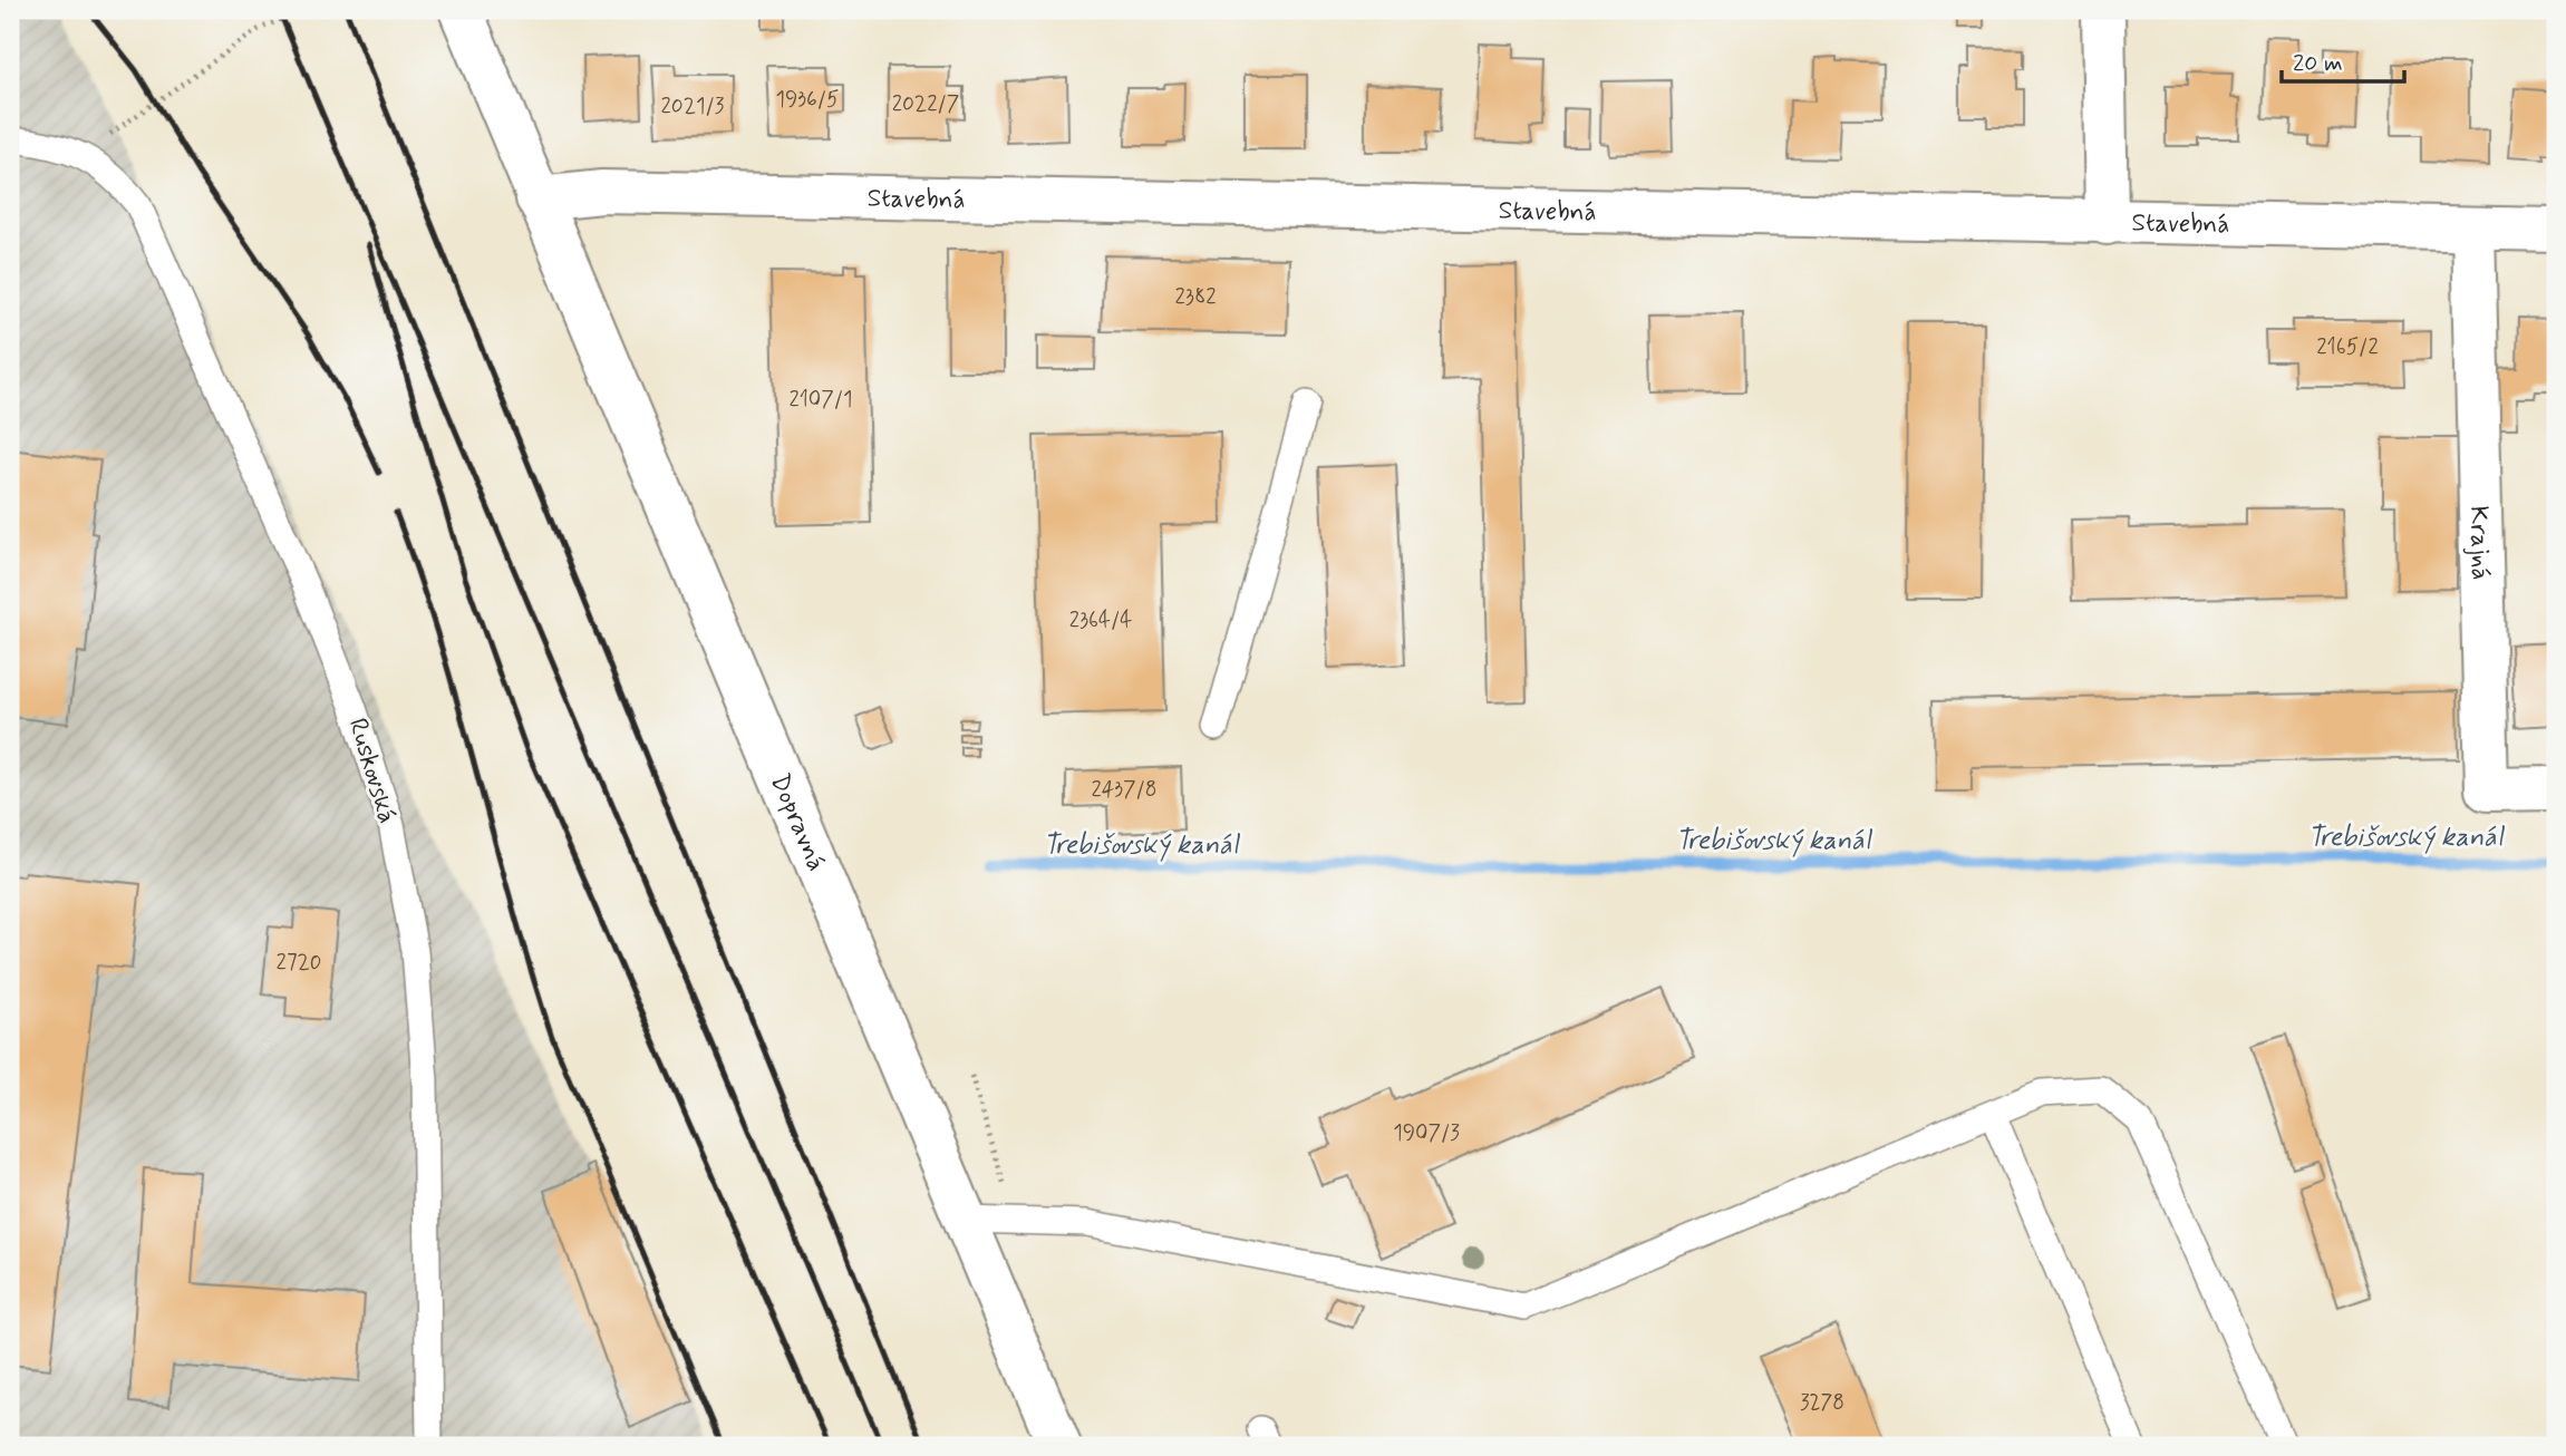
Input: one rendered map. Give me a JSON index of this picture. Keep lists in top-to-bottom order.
{
  "streets": {
    "street": ["Stavebná", "Krajná", "Dopravná"],
    "lane": ["Ruskovská"]
  },
  "crossings": [
    ["Stavebná", "Krajná"],
    ["Stavebná", "Dopravná"]
  ],
  "water": ["Trebišovský kanál"],
  "house_numbers": [
    "1936/5",
    "2022/7",
    "2021/3",
    "2382",
    "2165/2",
    "2107/1",
    "2364/4",
    "2437/8",
    "2720",
    "1907/3",
    "3278"
  ],
  "scale_bar": "20 m"
}
